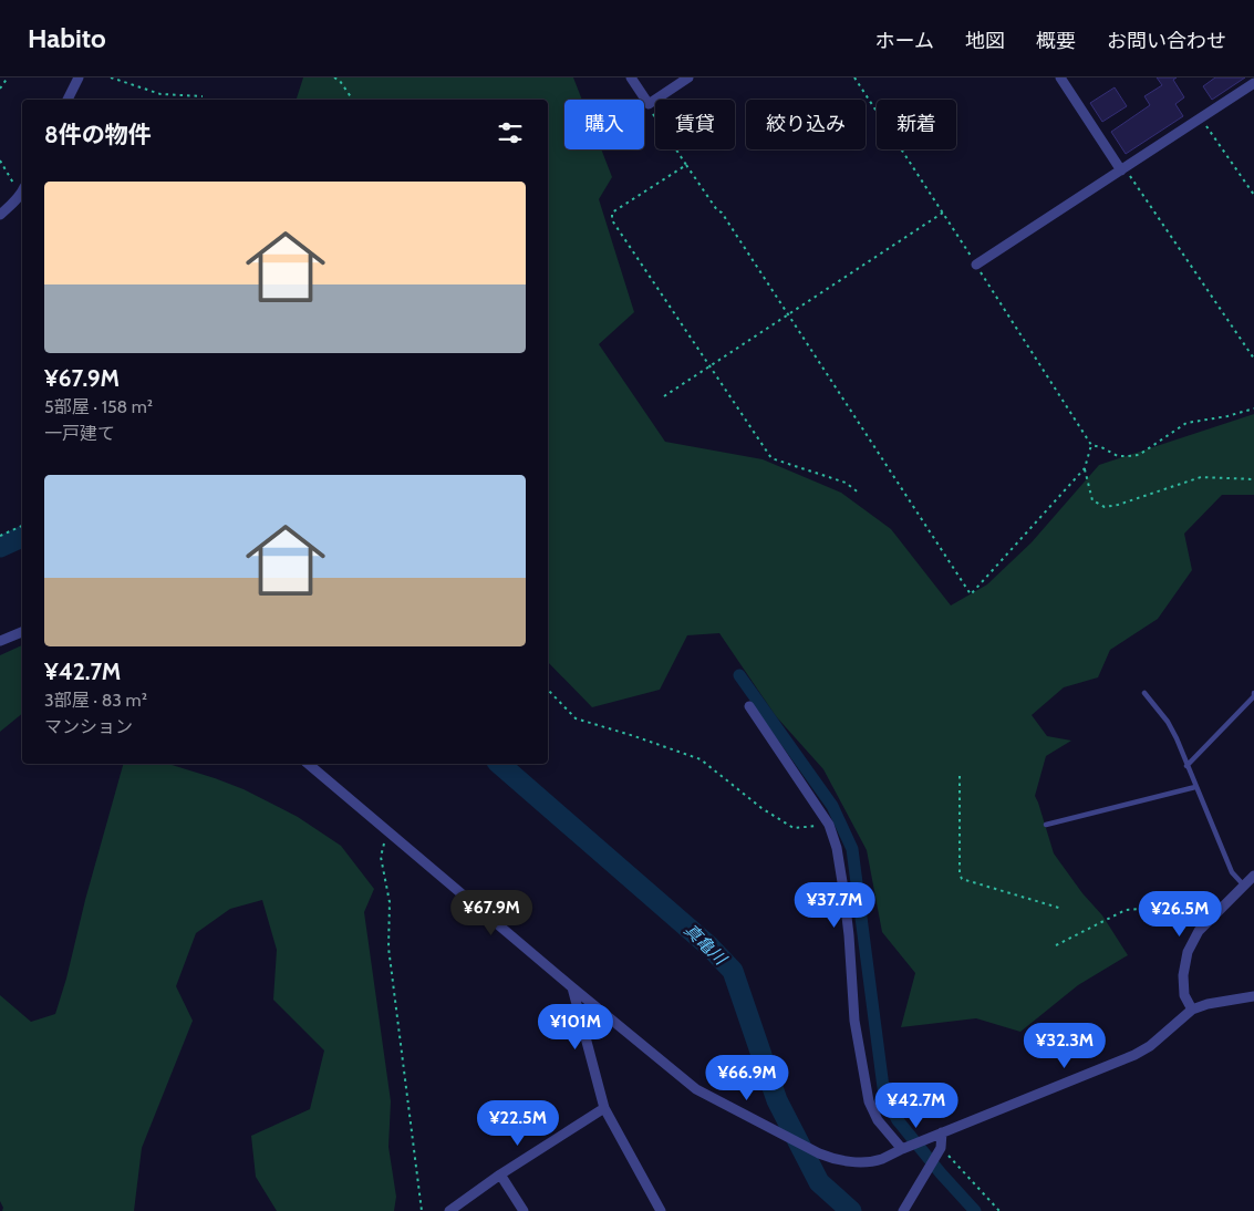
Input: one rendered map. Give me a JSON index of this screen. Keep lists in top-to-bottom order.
{
  "water": ["真亀川"],
  "page": {
    "header": "Habito",
    "nav": [
      "ホーム",
      "地図",
      "概要",
      "お問い合わせ"
    ],
    "chip": [
      "購入",
      "賃貸",
      "絞り込み",
      "新着"
    ],
    "heading": "8件の物件",
    "list": [
      {
        "name": "¥67.9M",
        "note": "5部屋 · 158 m² · 一戸建て"
      },
      {
        "name": "¥42.7M",
        "note": "3部屋 · 83 m² · マンション"
      }
    ],
    "price": [
      "¥37.7M",
      "¥67.9M",
      "¥26.5M",
      "¥101M",
      "¥32.3M",
      "¥66.9M",
      "¥42.7M",
      "¥22.5M"
    ]
  }
}
